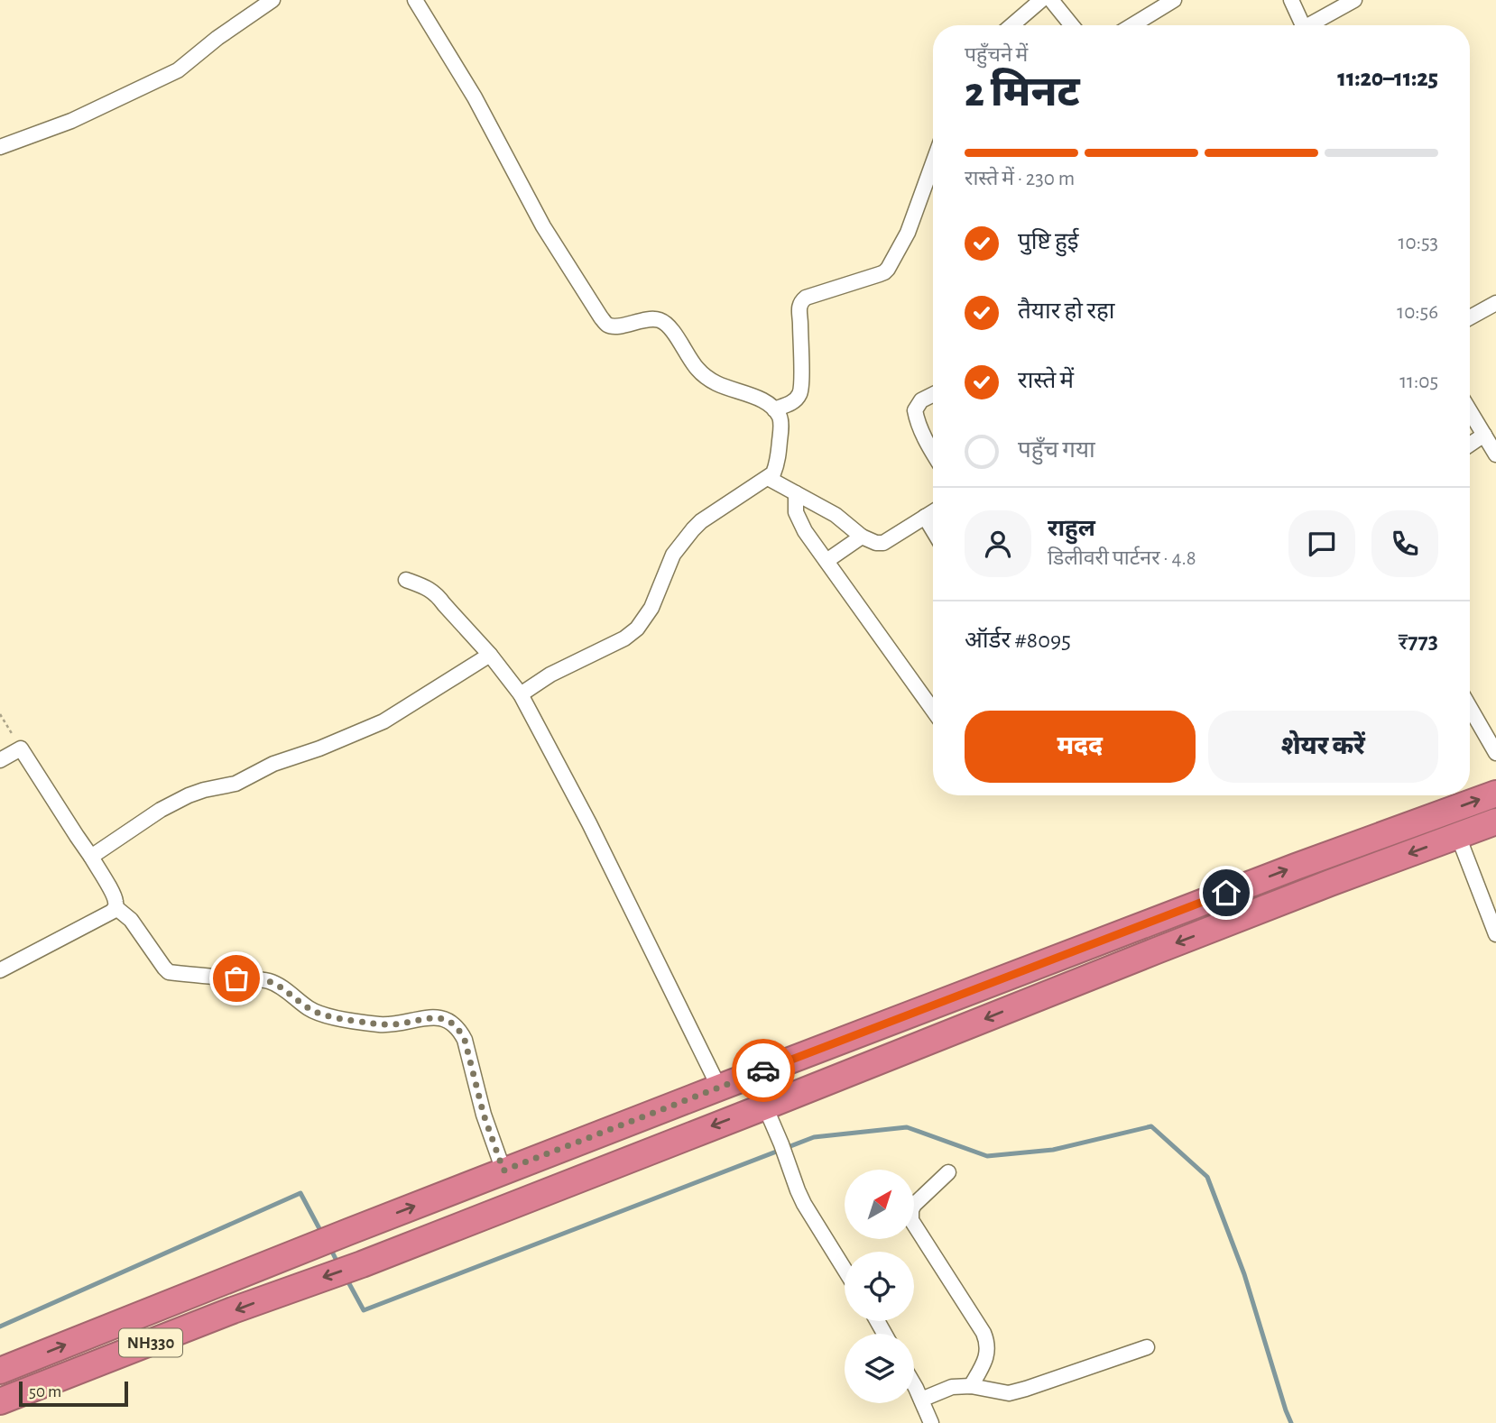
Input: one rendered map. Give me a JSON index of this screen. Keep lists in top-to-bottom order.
{
  "streets": {
    "highway": ["NH330"]
  },
  "scale_bar": "50 m",
  "north": "top right",
  "page": {
    "heading": ["2 मिनट", "पहुँचने में", "11:20–11:25"],
    "panel": [
      "राहुल",
      "डिलीवरी पार्टनर · 4.8",
      "ऑर्डर #8095",
      "₹773"
    ],
    "bar": "रास्ते में · 230 m",
    "list": [
      ["पुष्टि हुई", "10:53"],
      ["तैयार हो रहा", "10:56"],
      ["रास्ते में", "11:05"],
      "पहुँच गया"
    ],
    "buttons": ["मदद", "शेयर करें"],
    "scale": "50 m"
  }
}
